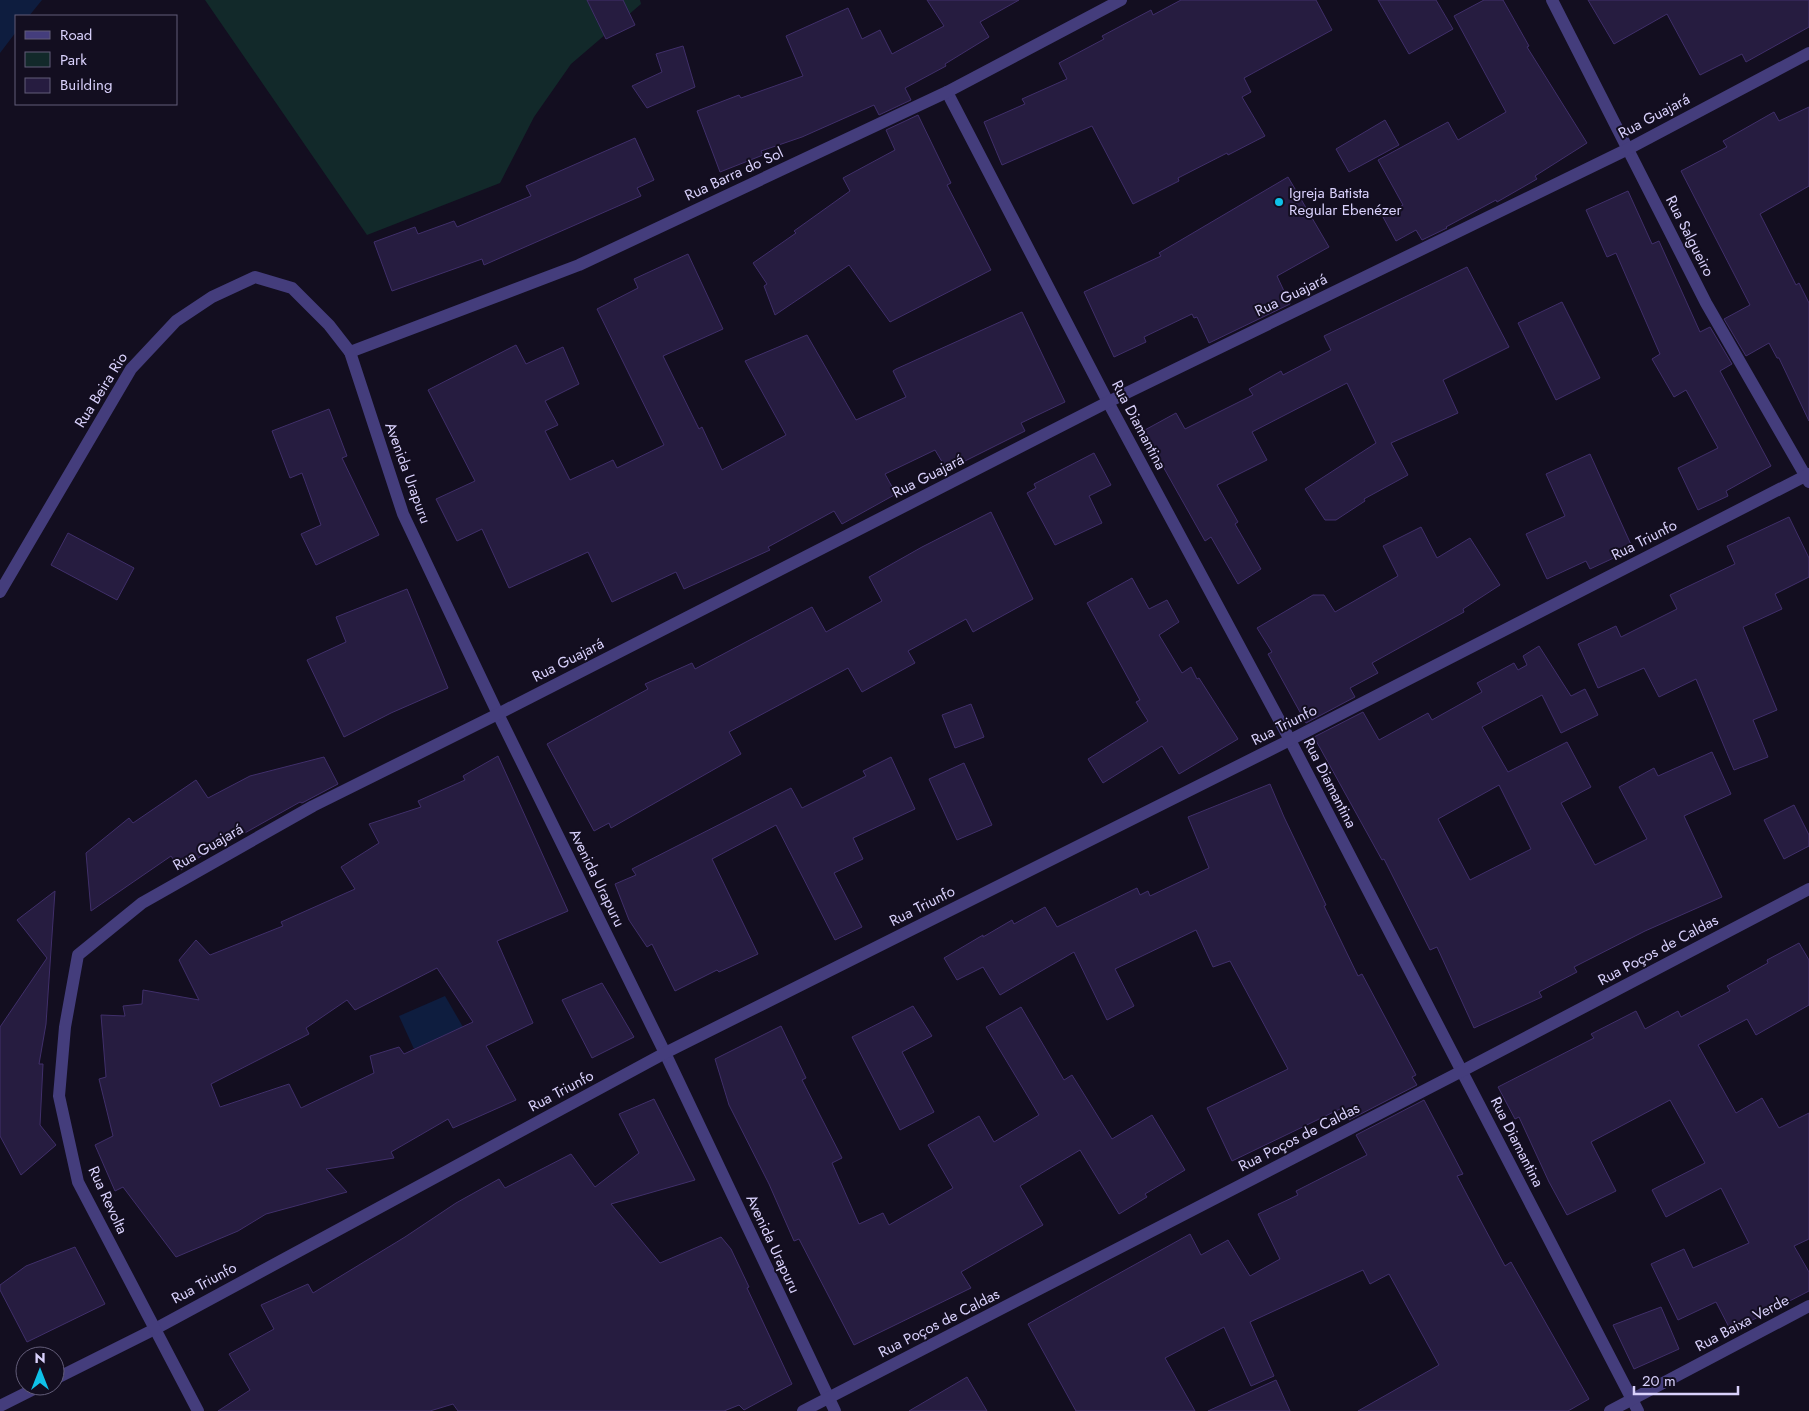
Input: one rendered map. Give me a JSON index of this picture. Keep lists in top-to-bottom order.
{
  "streets": {
    "street": [
      "Rua Guajará",
      "Rua Barra do Sol",
      "Rua Salgueiro",
      "Rua Beira Rio",
      "Rua Diamantina",
      "Avenida Urapuru",
      "Rua Triunfo",
      "Rua Poços de Caldas",
      "Rua Revolta",
      "Rua Baixa Verde"
    ]
  },
  "crossings": [
    ["Rua Guajará", "Rua Salgueiro"],
    ["Rua Guajará", "Rua Diamantina"],
    ["Rua Guajará", "Avenida Urapuru"],
    ["Rua Guajará", "Rua Revolta"],
    ["Rua Barra do Sol", "Rua Beira Rio"],
    ["Rua Barra do Sol", "Rua Diamantina"],
    ["Rua Barra do Sol", "Avenida Urapuru"],
    ["Rua Salgueiro", "Rua Triunfo"],
    ["Rua Beira Rio", "Avenida Urapuru"],
    ["Rua Diamantina", "Rua Triunfo"],
    ["Rua Diamantina", "Rua Poços de Caldas"],
    ["Rua Diamantina", "Rua Baixa Verde"],
    ["Avenida Urapuru", "Rua Triunfo"],
    ["Avenida Urapuru", "Rua Poços de Caldas"],
    ["Rua Triunfo", "Rua Revolta"]
  ],
  "places": ["Igreja Batista Regular Ebenézer"],
  "legend": ["Road", "Park", "Building"],
  "scale_bar": "20 m",
  "north": "top"
}
